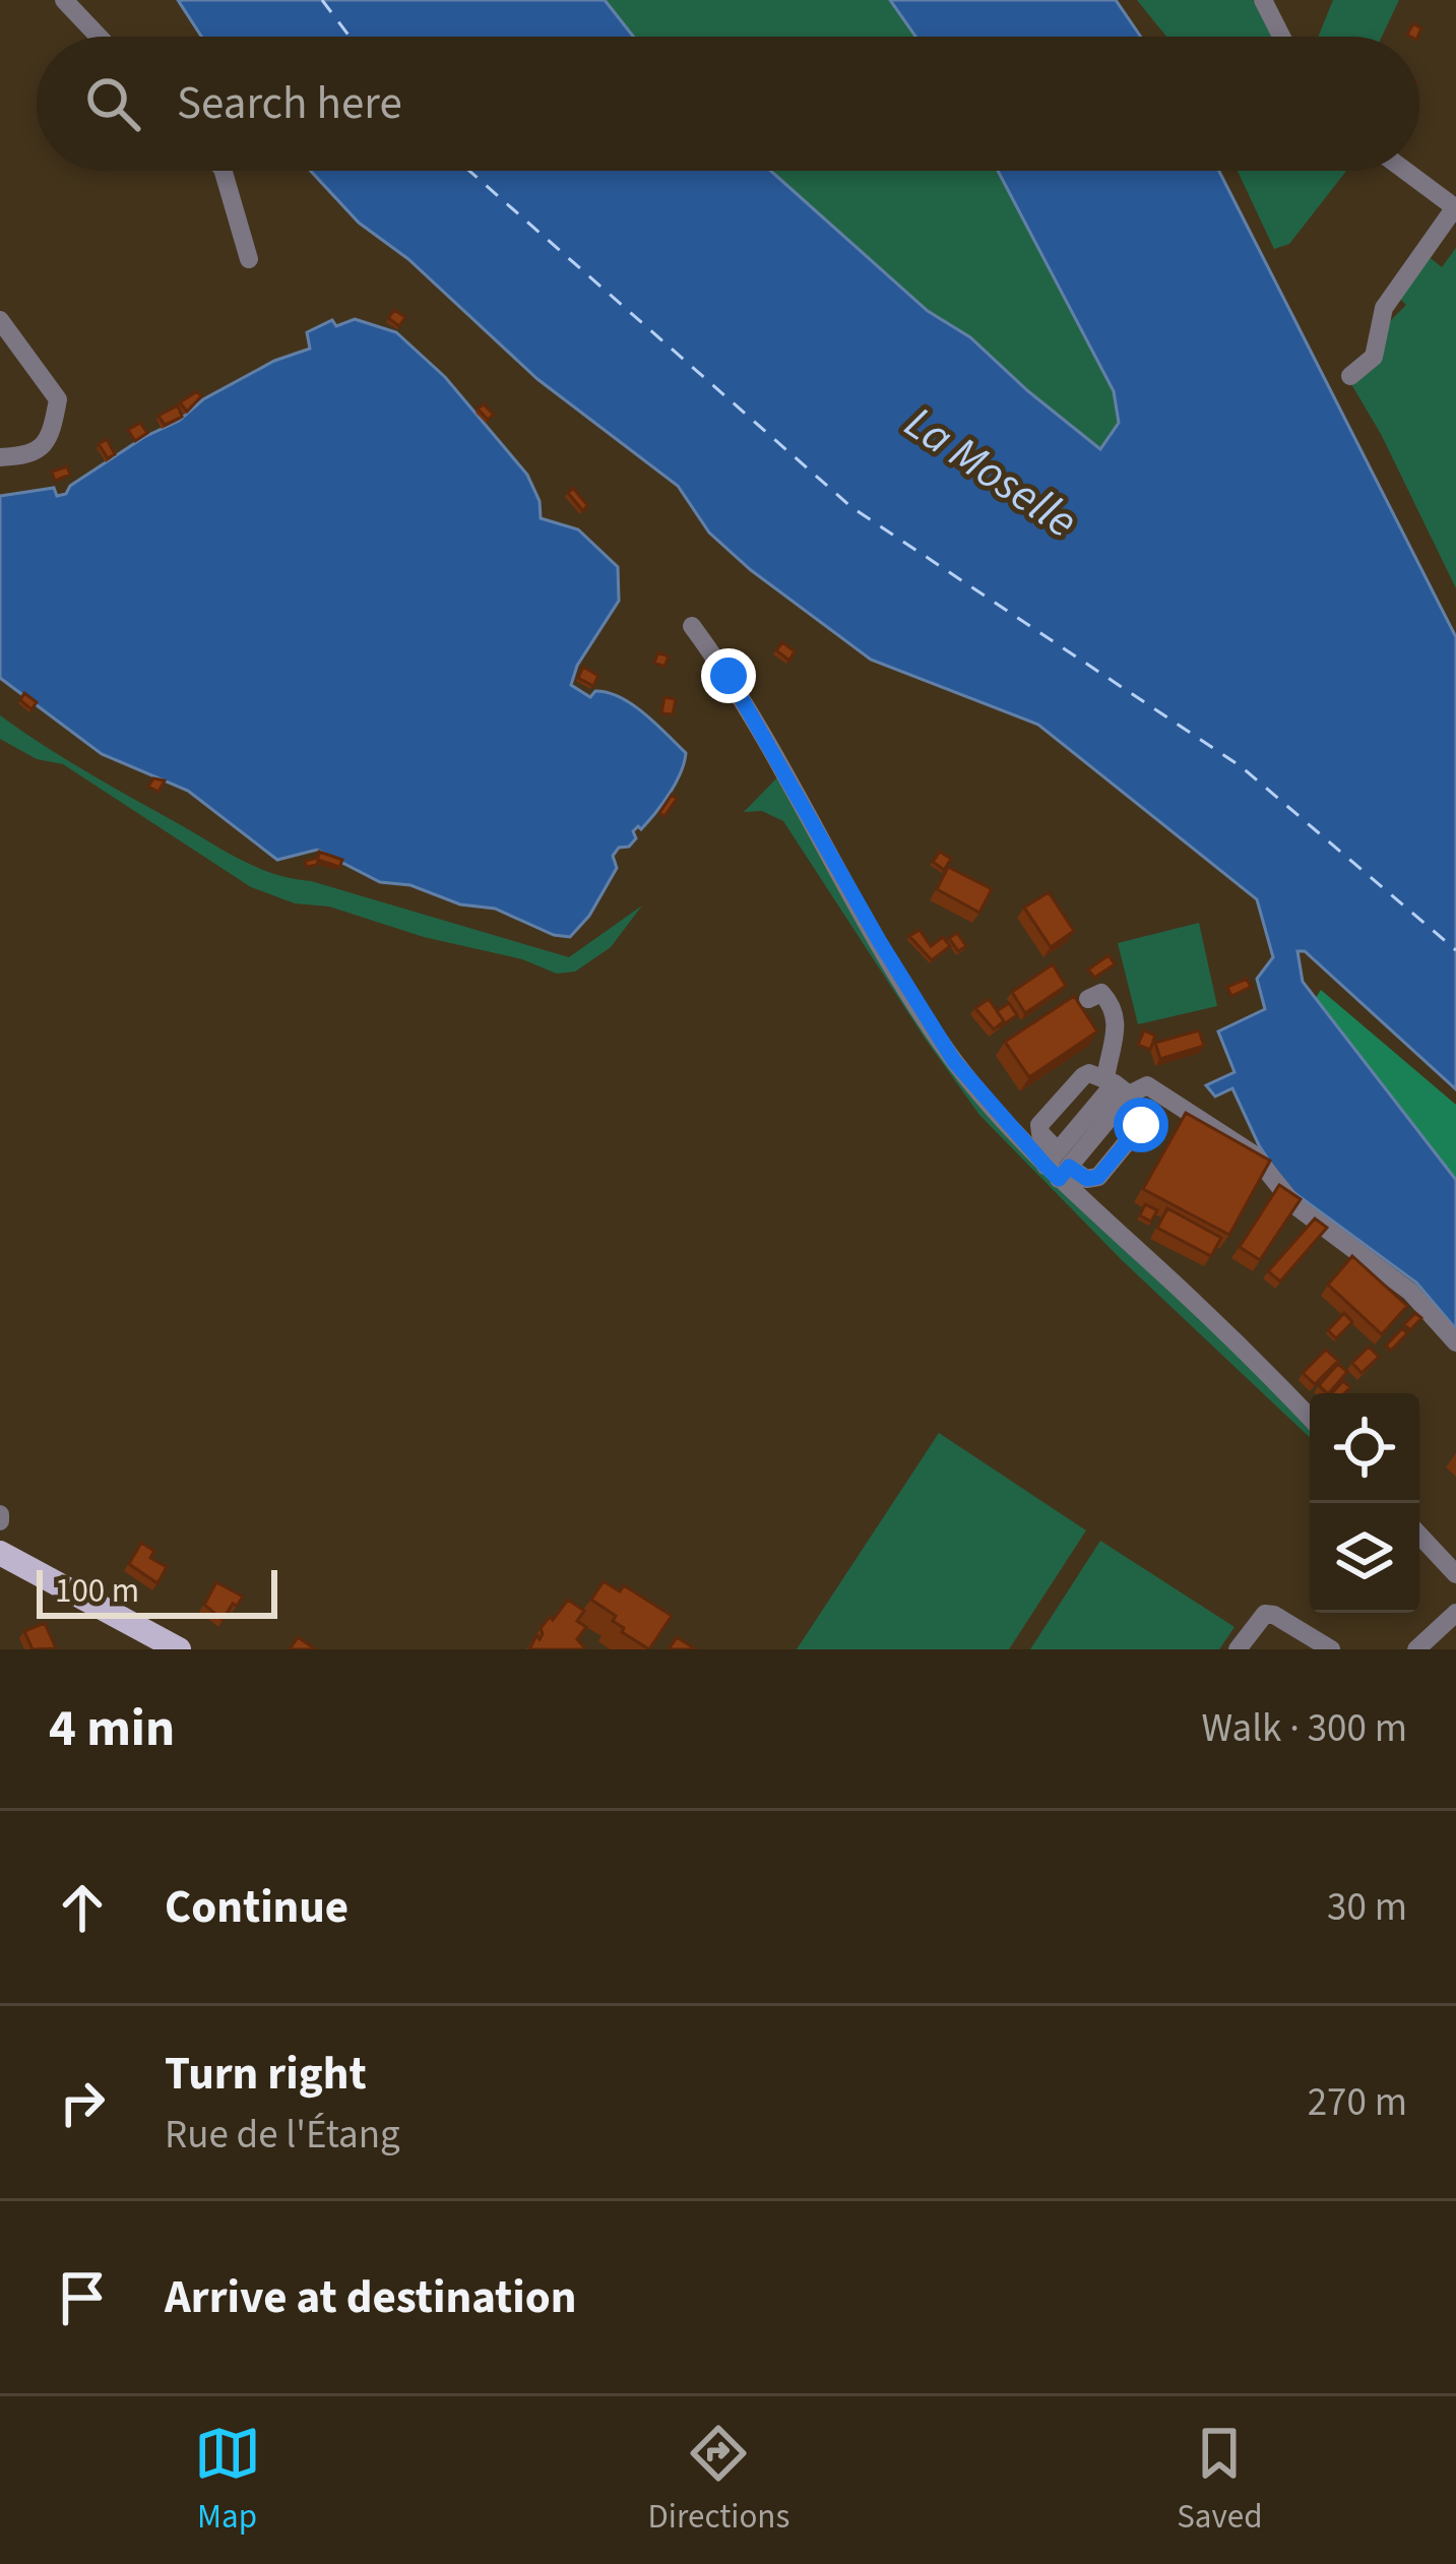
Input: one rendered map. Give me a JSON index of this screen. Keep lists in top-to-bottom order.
{
  "water": ["La Moselle"],
  "scale_bar": "100 m",
  "page": {
    "search": "Search here",
    "scale": "100 m",
    "heading": ["4 min", "Walk · 300 m"],
    "list": [
      ["Continue", "30 m"],
      ["Turn right", "Rue de l'Étang", "270 m"],
      "Arrive at destination"
    ],
    "nav": ["Map", "Directions", "Saved"]
  }
}
